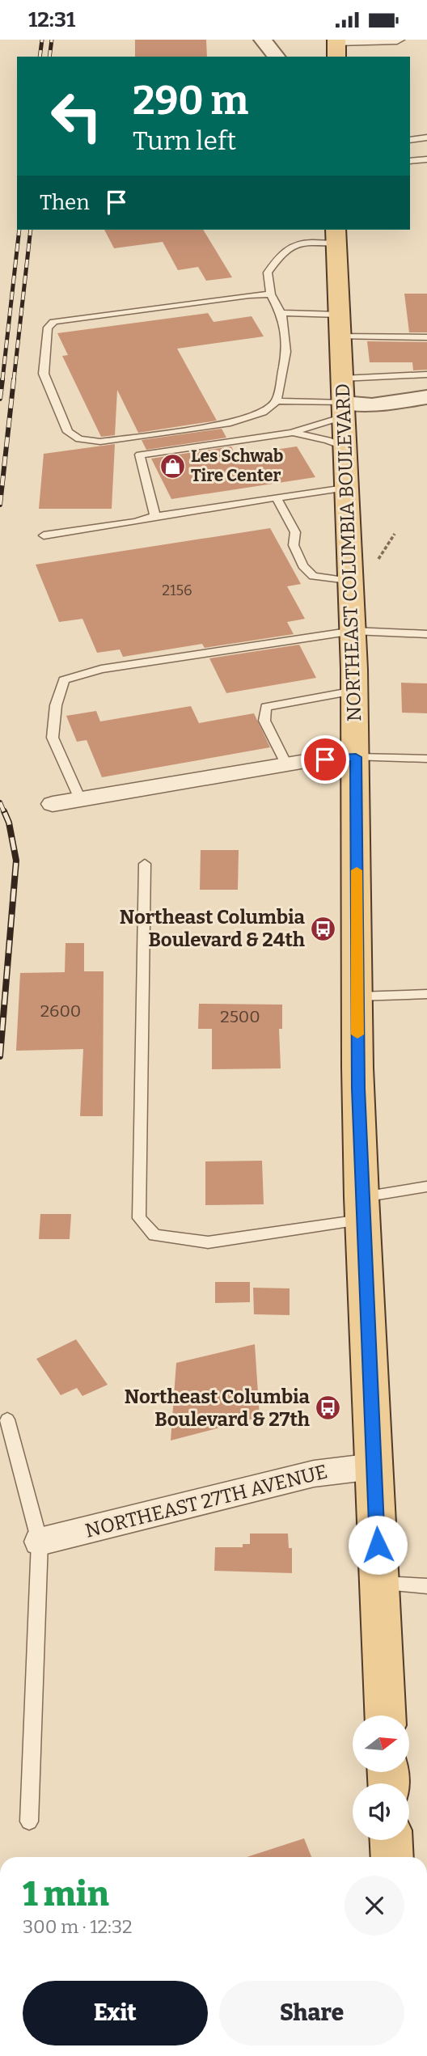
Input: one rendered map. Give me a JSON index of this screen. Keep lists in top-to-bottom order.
{
  "streets": {
    "main road": ["NORTHEAST COLUMBIA BOULEVARD"],
    "street": ["NORTHEAST 27TH AVENUE"]
  },
  "crossings": [
    ["NORTHEAST COLUMBIA BOULEVARD", "NORTHEAST 27TH AVENUE"]
  ],
  "places": {
    "shop": ["Les Schwab Tire Center"],
    "bus stop": ["Northeast Columbia Boulevard & 24th", "Northeast Columbia Boulevard & 27th"]
  },
  "house_numbers": ["2156", "2600", "2500"],
  "north": "right",
  "page": {
    "status": "12:31",
    "turn": ["290 m", "Turn left"],
    "then": "Then",
    "heading": ["1 min", "300 m · 12:32"],
    "buttons": ["Exit", "Share"]
  }
}
